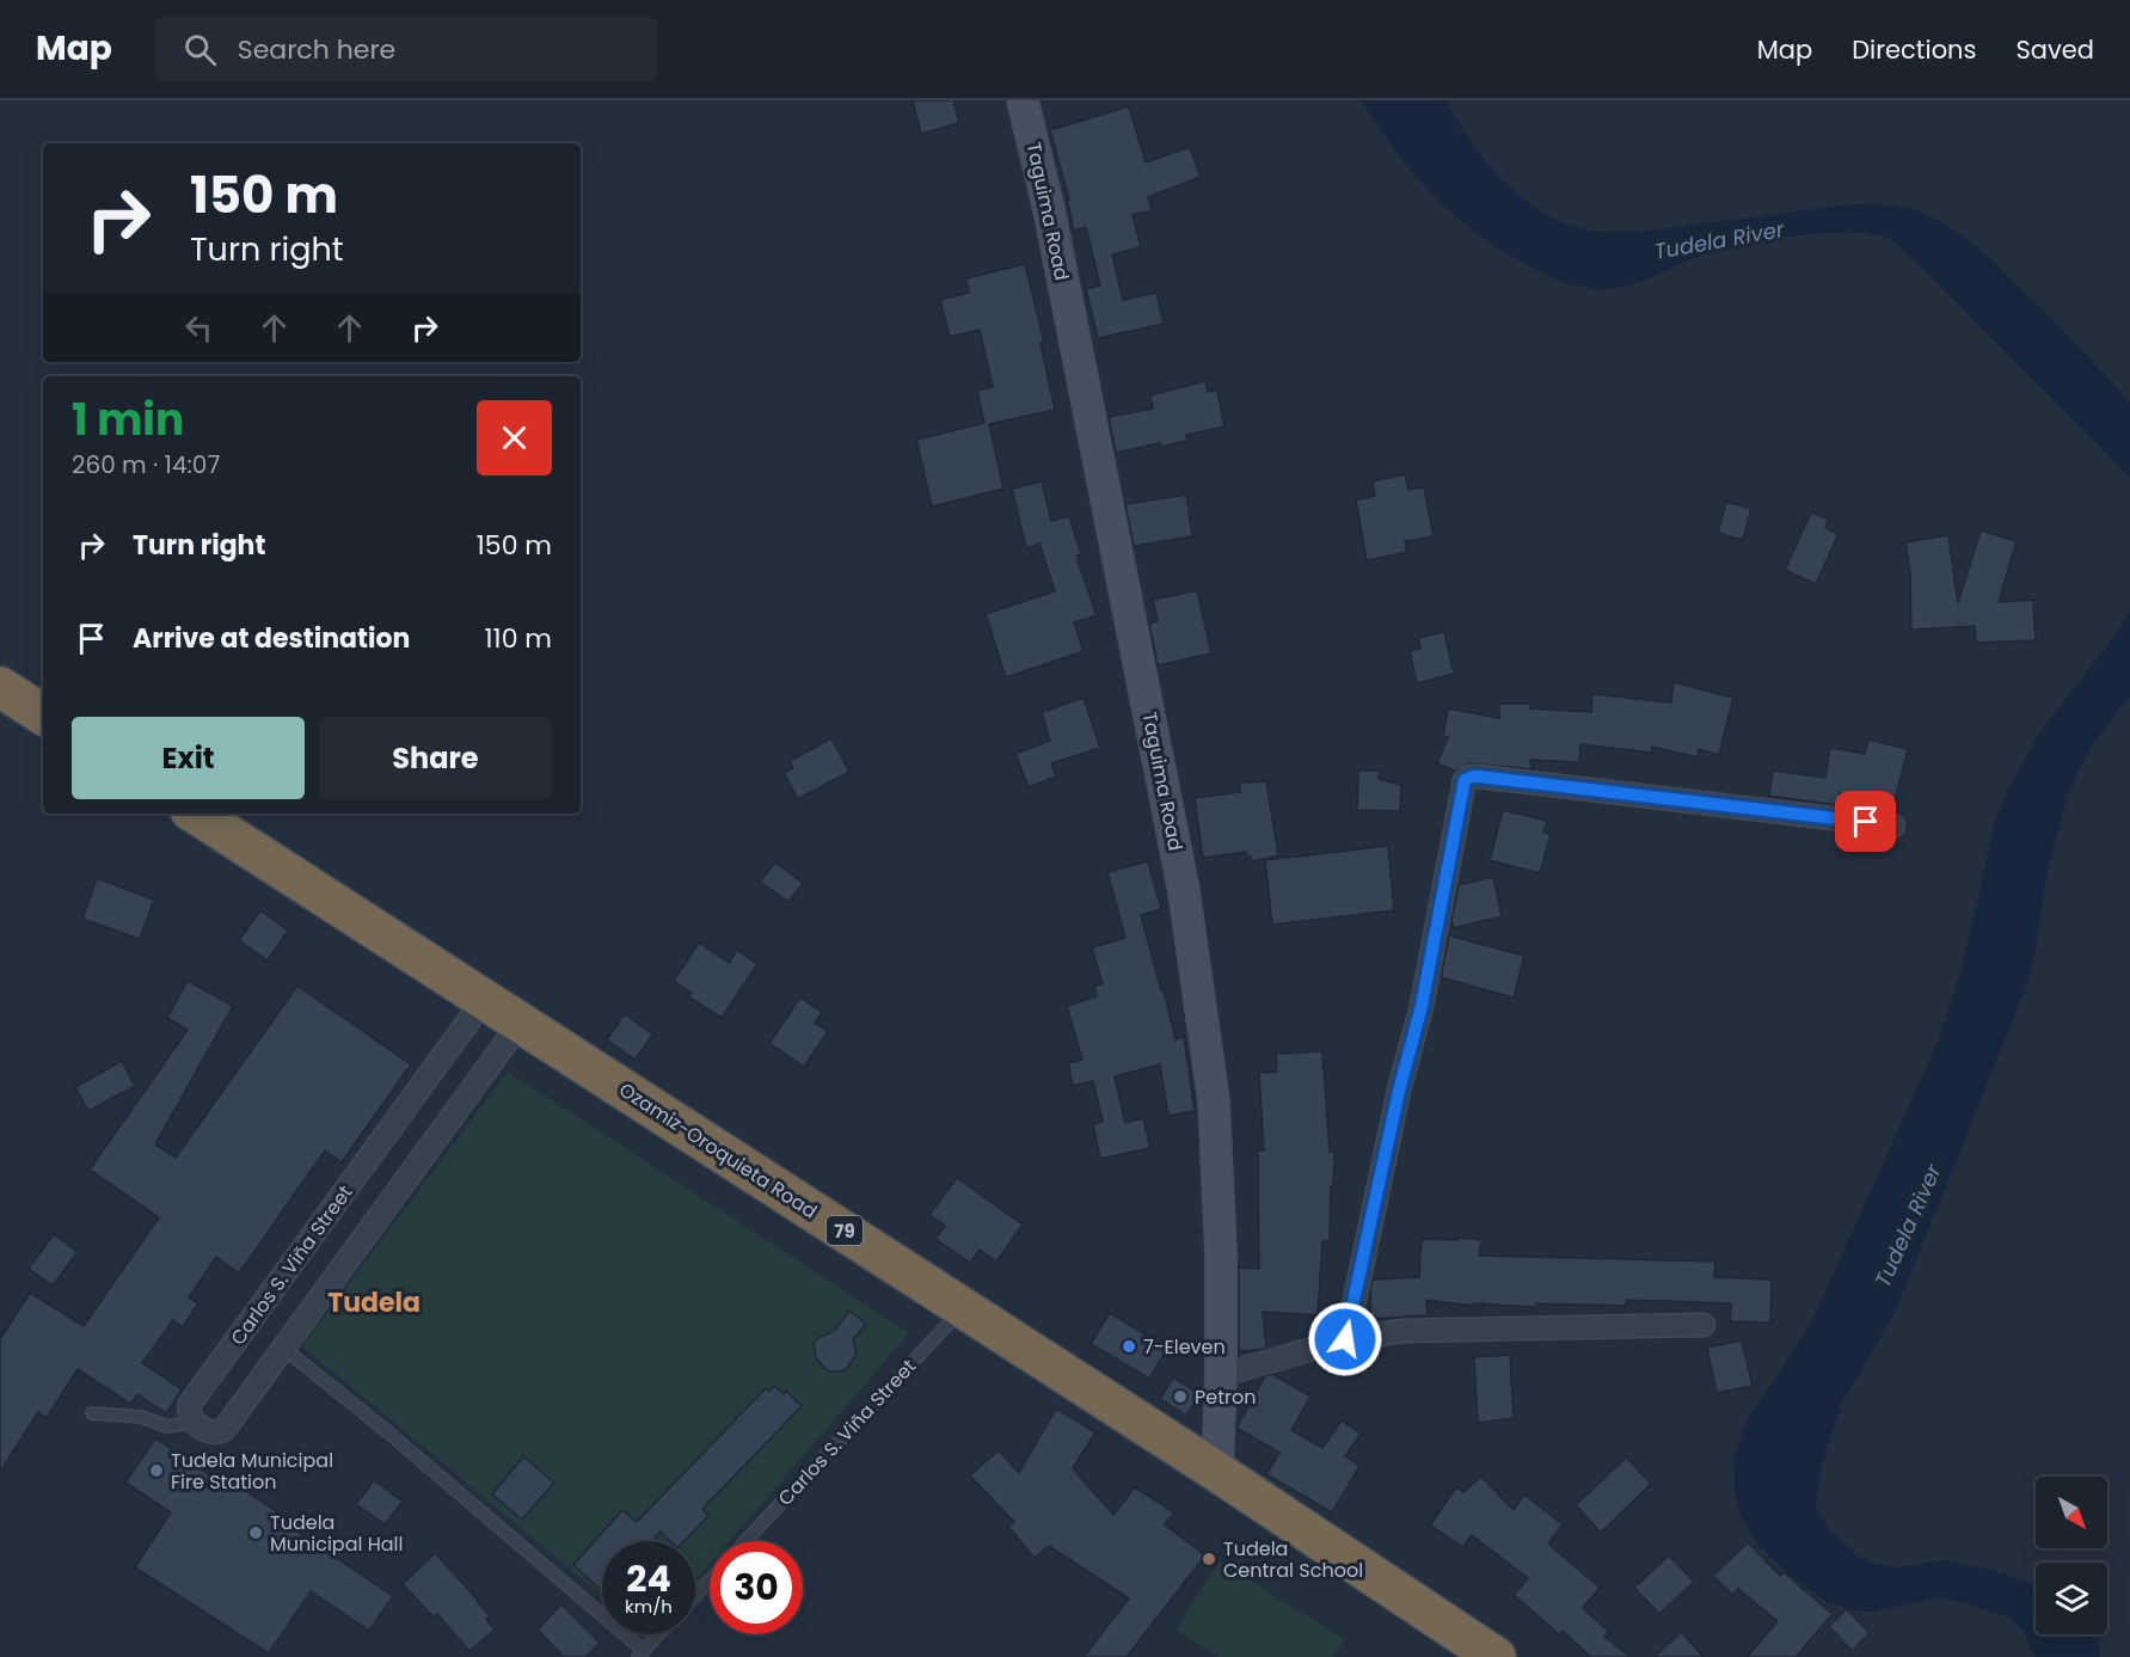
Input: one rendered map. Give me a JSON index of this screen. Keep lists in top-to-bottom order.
{
  "streets": {
    "highway": ["Ozamiz-Oroquieta Road", "79"],
    "street": ["Taguima Road", "Carlos S. Viña Street"]
  },
  "crossings": [
    ["Taguima Road", "Ozamiz-Oroquieta Road"],
    ["Ozamiz-Oroquieta Road", "Carlos S. Viña Street"]
  ],
  "districts": ["Tudela"],
  "water": ["Tudela River"],
  "places": [
    "7-Eleven",
    "Petron",
    "Tudela Municipal Fire Station",
    "Tudela Municipal Hall",
    "Tudela Central School"
  ],
  "north": "bottom right",
  "page": {
    "header": "Map",
    "search": "Search here",
    "nav": ["Map", "Directions", "Saved"],
    "turn": ["150 m", "Turn right"],
    "heading": ["1 min", "260 m · 14:07"],
    "list": [
      {
        "name": "Turn right",
        "value": "150 m"
      },
      {
        "name": "Arrive at destination",
        "value": "110 m"
      }
    ],
    "buttons": ["Exit", "Share"],
    "speed": "24 km/h",
    "limit": "30"
  }
}
